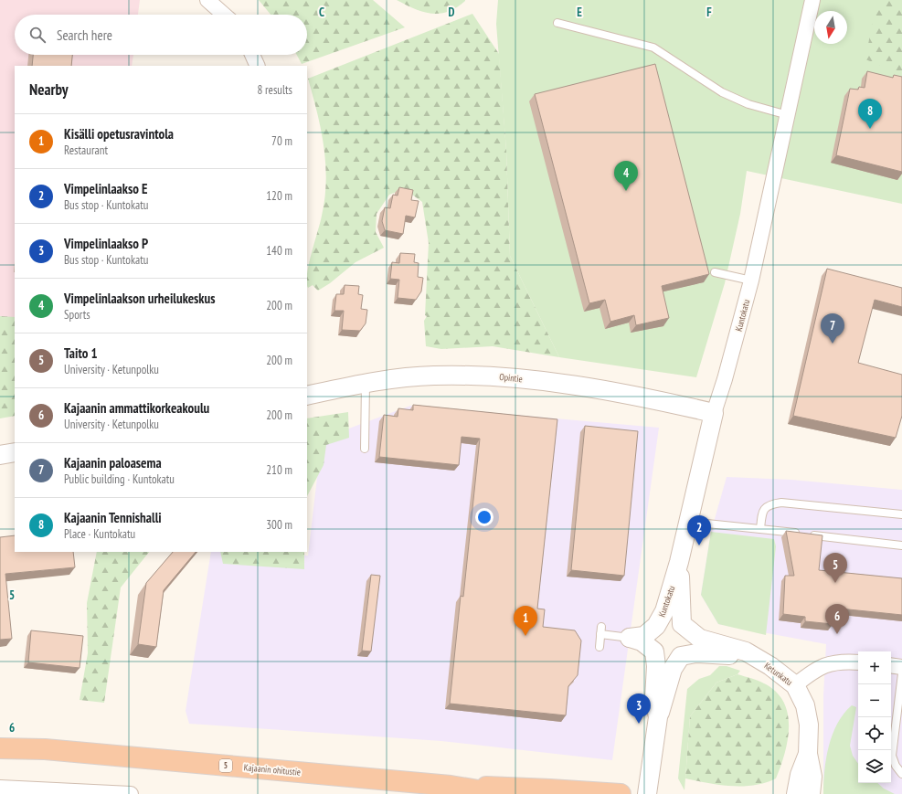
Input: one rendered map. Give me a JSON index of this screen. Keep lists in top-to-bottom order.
{
  "streets": {
    "highway": ["5", "Kajaanin ohitustie"],
    "street": ["Kuntokatu", "Opintie", "Ketunkatu"]
  },
  "crossings": [
    ["Kuntokatu", "Opintie"],
    ["Kuntokatu", "Ketunkatu"],
    ["5", "Kajaanin ohitustie"]
  ],
  "north": "bottom",
  "page": {
    "search": "Search here",
    "heading": ["Nearby", "8 results"],
    "pins": [
      "8",
      "4",
      "7",
      "2",
      "5",
      "6",
      "1",
      "3"
    ],
    "list": [
      {
        "mark": "1",
        "name": "Kisälli opetusravintola",
        "note": "Restaurant",
        "value": "70 m"
      },
      {
        "mark": "2",
        "name": "Vimpelinlaakso E",
        "note": "Bus stop · Kuntokatu",
        "value": "120 m"
      },
      {
        "mark": "3",
        "name": "Vimpelinlaakso P",
        "note": "Bus stop · Kuntokatu",
        "value": "140 m"
      },
      {
        "mark": "4",
        "name": "Vimpelinlaakson urheilukeskus",
        "note": "Sports",
        "value": "200 m"
      },
      {
        "mark": "5",
        "name": "Taito 1",
        "note": "University · Ketunpolku",
        "value": "200 m"
      },
      {
        "mark": "6",
        "name": "Kajaanin ammattikorkeakoulu",
        "note": "University · Ketunpolku",
        "value": "200 m"
      },
      {
        "mark": "7",
        "name": "Kajaanin paloasema",
        "note": "Public building · Kuntokatu",
        "value": "210 m"
      },
      {
        "mark": "8",
        "name": "Kajaanin Tennishalli",
        "note": "Place · Kuntokatu",
        "value": "300 m"
      }
    ],
    "map_buttons": ["+", "−"]
  },
  "grid": {
    "columns": [
      "C",
      "D",
      "E",
      "F"
    ],
    "rows": ["5", "6"]
  }
}
